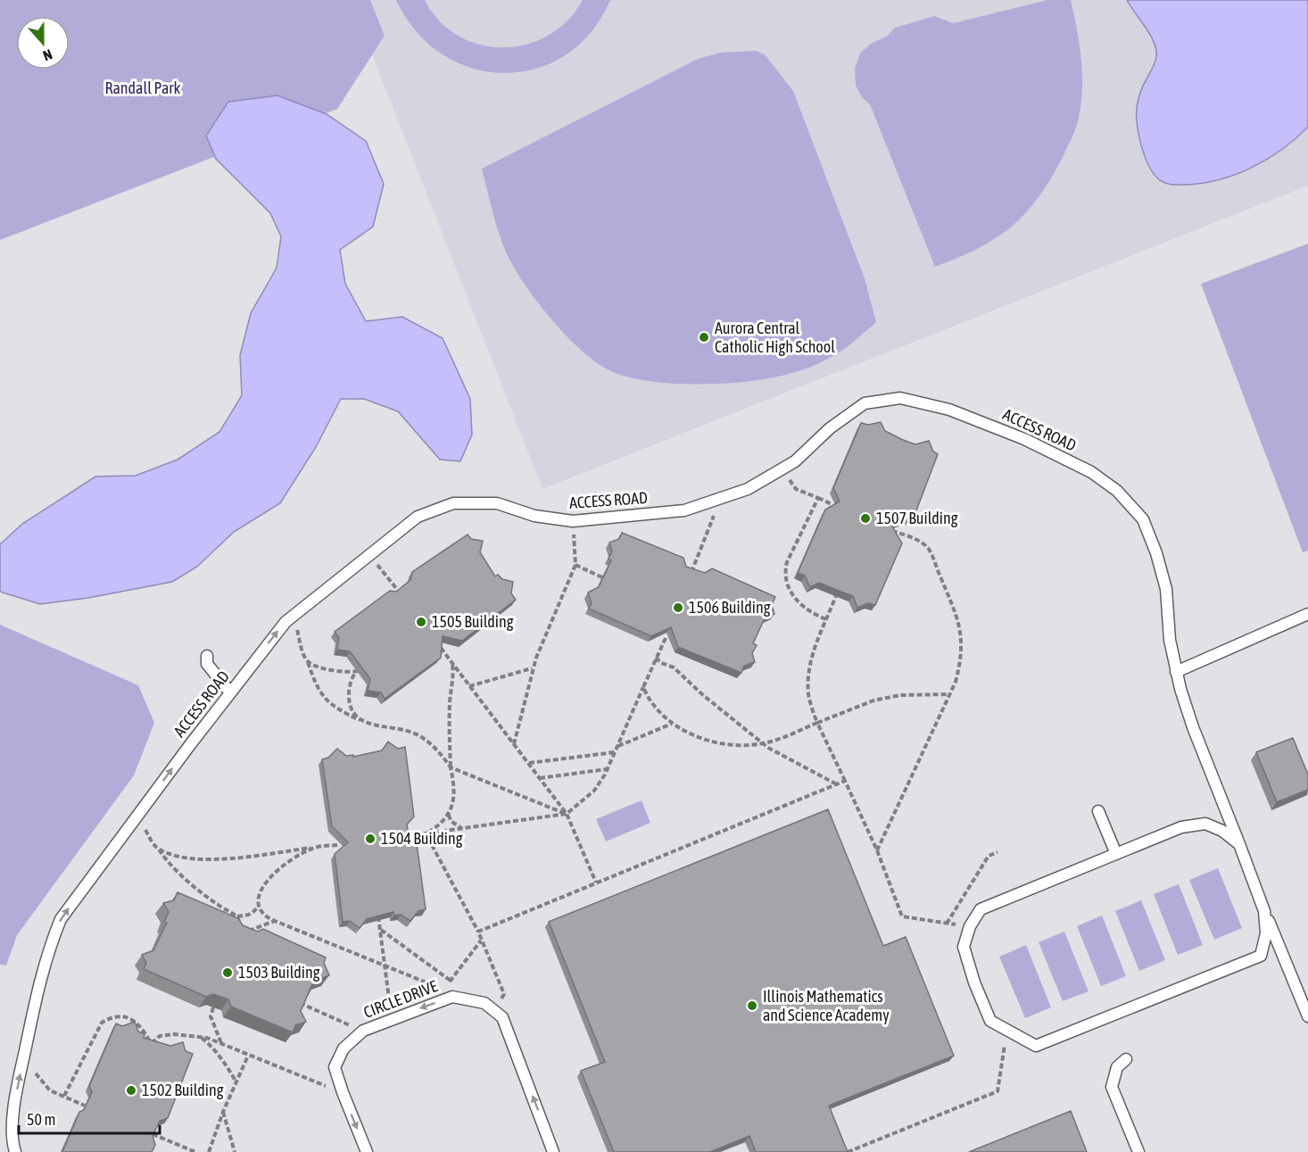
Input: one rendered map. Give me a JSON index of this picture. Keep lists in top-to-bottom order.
{
  "streets": {
    "lane": ["ACCESS ROAD", "CIRCLE DRIVE"]
  },
  "parks": ["Randall Park"],
  "places": [
    "Aurora Central Catholic High School",
    "1507 Building",
    "1506 Building",
    "1505 Building",
    "1504 Building",
    "1503 Building",
    "Illinois Mathematics and Science Academy",
    "1502 Building"
  ],
  "scale_bar": "50 m",
  "north": "bottom"
}
